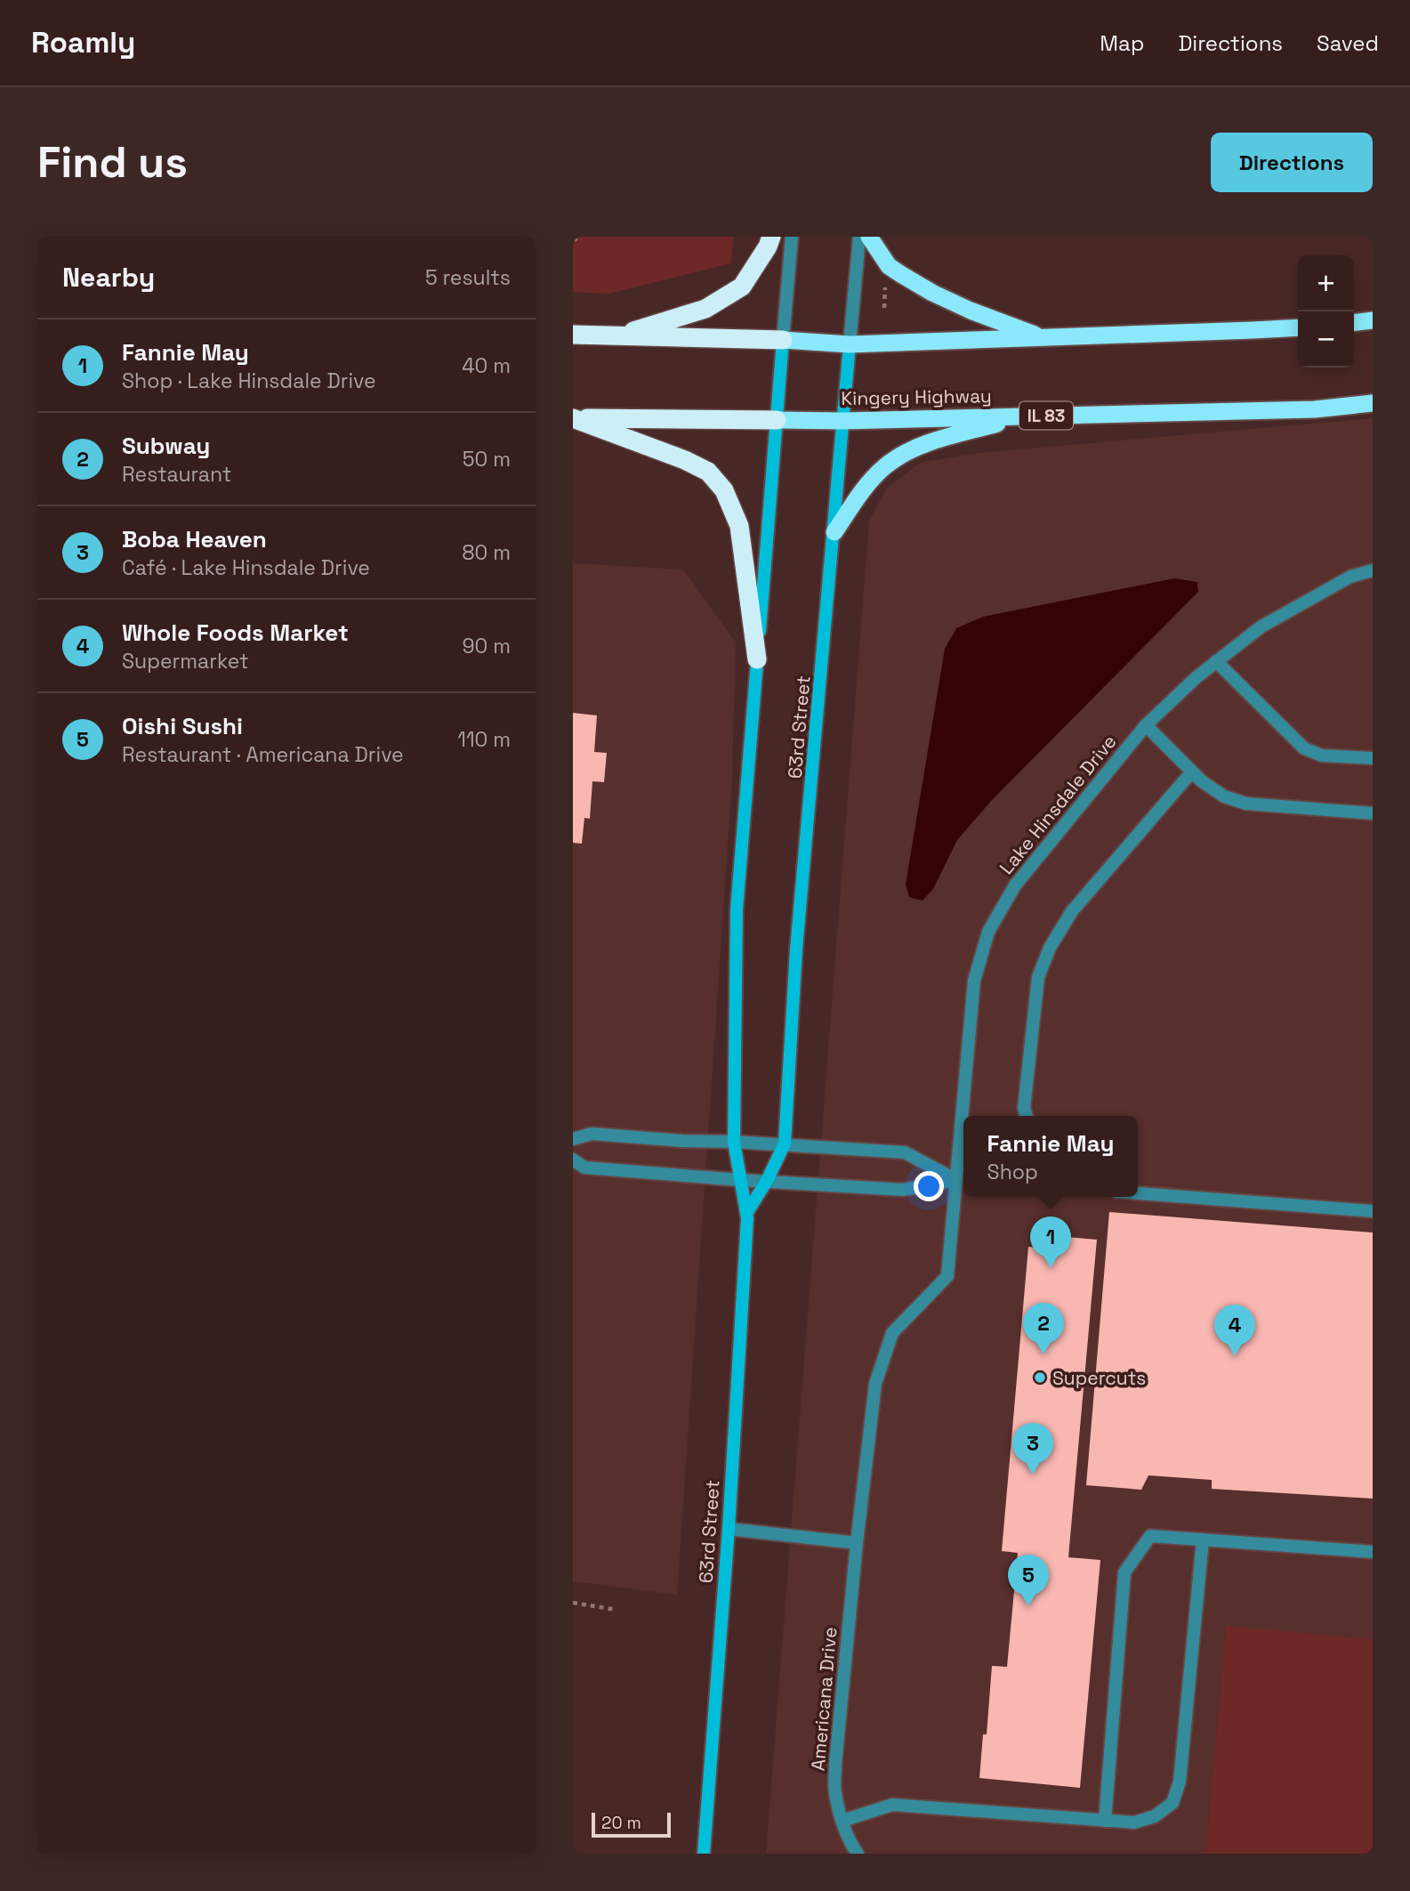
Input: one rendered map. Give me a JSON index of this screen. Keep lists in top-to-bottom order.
{
  "streets": {
    "highway": ["Kingery Highway", "IL 83"],
    "main road": ["63rd Street"],
    "street": ["Lake Hinsdale Drive", "Americana Drive"]
  },
  "crossings": [
    ["Kingery Highway", "63rd Street"],
    ["Lake Hinsdale Drive", "Americana Drive"]
  ],
  "places": ["Supercuts"],
  "scale_bar": "20 m",
  "page": {
    "header": "Roamly",
    "nav": ["Map", "Directions", "Saved"],
    "buttons": "Directions",
    "title": "Find us",
    "heading": ["Nearby", "5 results"],
    "map_buttons": ["+", "−"],
    "list": [
      {
        "mark": "1",
        "name": "Fannie May",
        "note": "Shop · Lake Hinsdale Drive",
        "value": "40 m"
      },
      {
        "mark": "2",
        "name": "Subway",
        "note": "Restaurant",
        "value": "50 m"
      },
      {
        "mark": "3",
        "name": "Boba Heaven",
        "note": "Café · Lake Hinsdale Drive",
        "value": "80 m"
      },
      {
        "mark": "4",
        "name": "Whole Foods Market",
        "note": "Supermarket",
        "value": "90 m"
      },
      {
        "mark": "5",
        "name": "Oishi Sushi",
        "note": "Restaurant · Americana Drive",
        "value": "110 m"
      }
    ],
    "popup": ["Fannie May", "Shop"],
    "pins": [
      "1",
      "2",
      "4",
      "3",
      "5"
    ],
    "scale": "20 m"
  }
}
